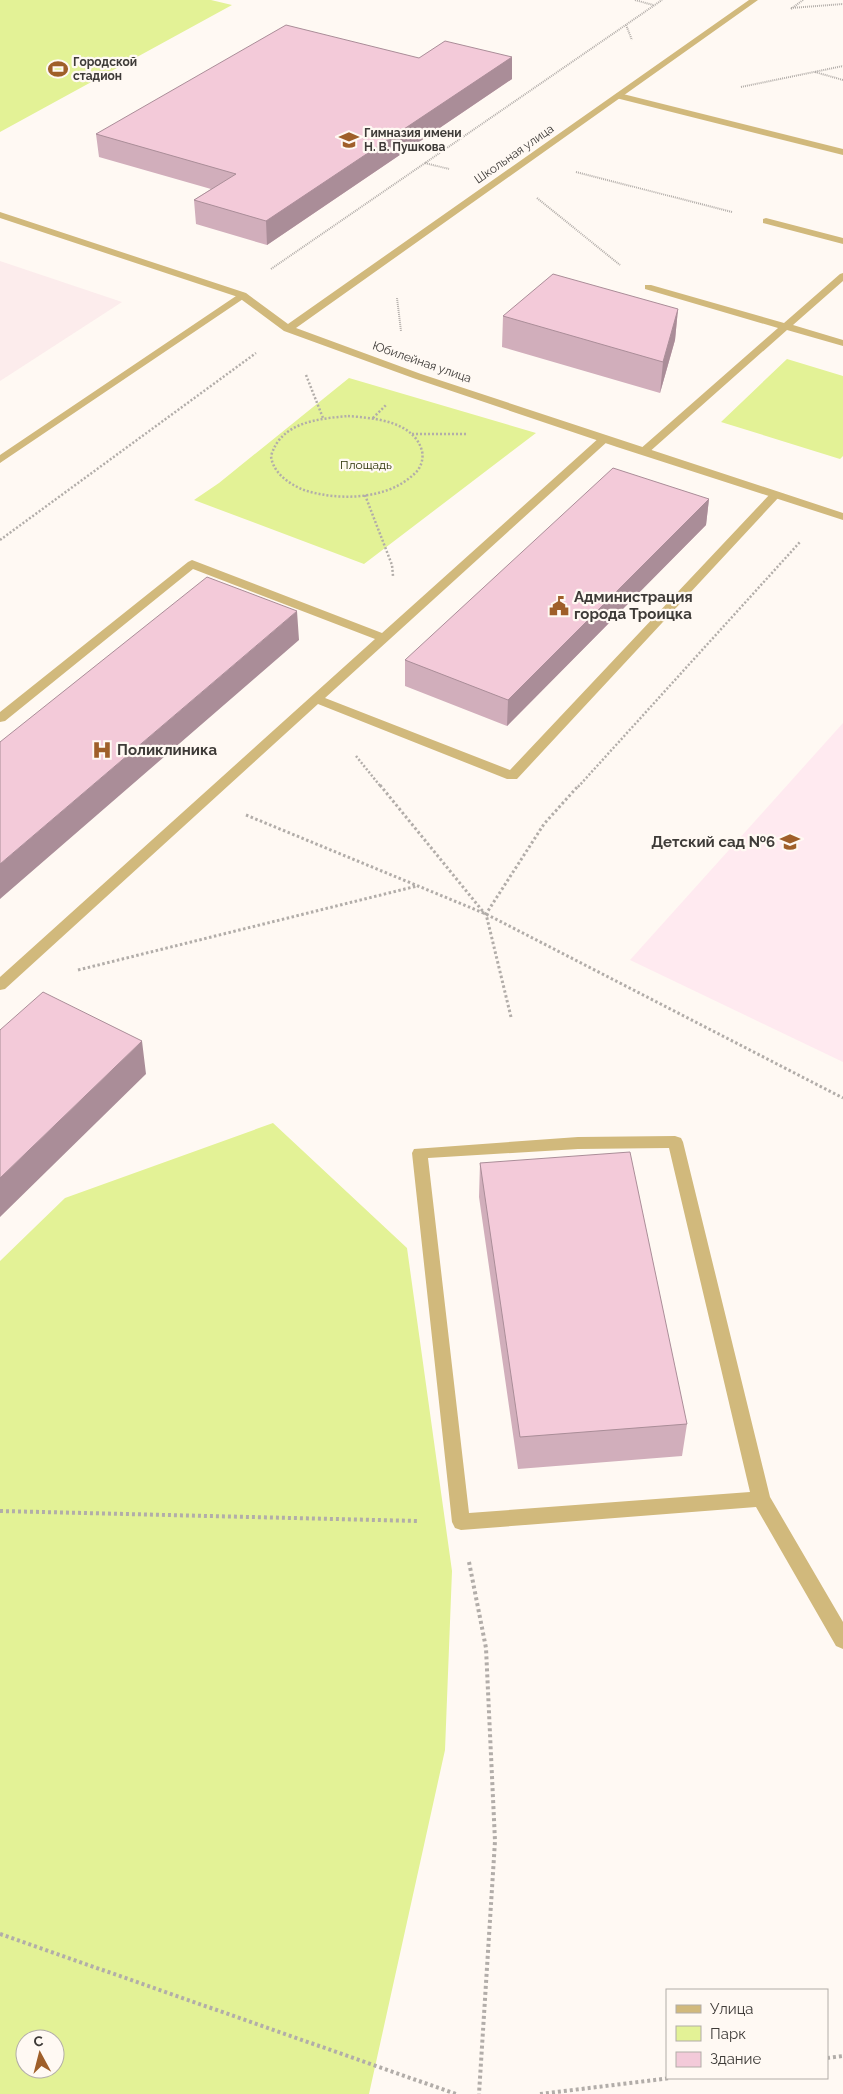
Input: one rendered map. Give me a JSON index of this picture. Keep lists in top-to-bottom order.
{
  "streets": {
    "street": ["Школьная улица", "Юбилейная улица"]
  },
  "crossings": [
    ["Школьная улица", "Юбилейная улица"]
  ],
  "parks": ["Площадь"],
  "places": {
    "sports": ["Городской стадион"],
    "school or university": ["Гимназия имени Н. В. Пушкова", "Детский сад №6"],
    "public building": ["Администрация города Троицка"],
    "hospital": ["Поликлиника"]
  },
  "legend": ["Улица", "Парк", "Здание"],
  "north": "top"
}
